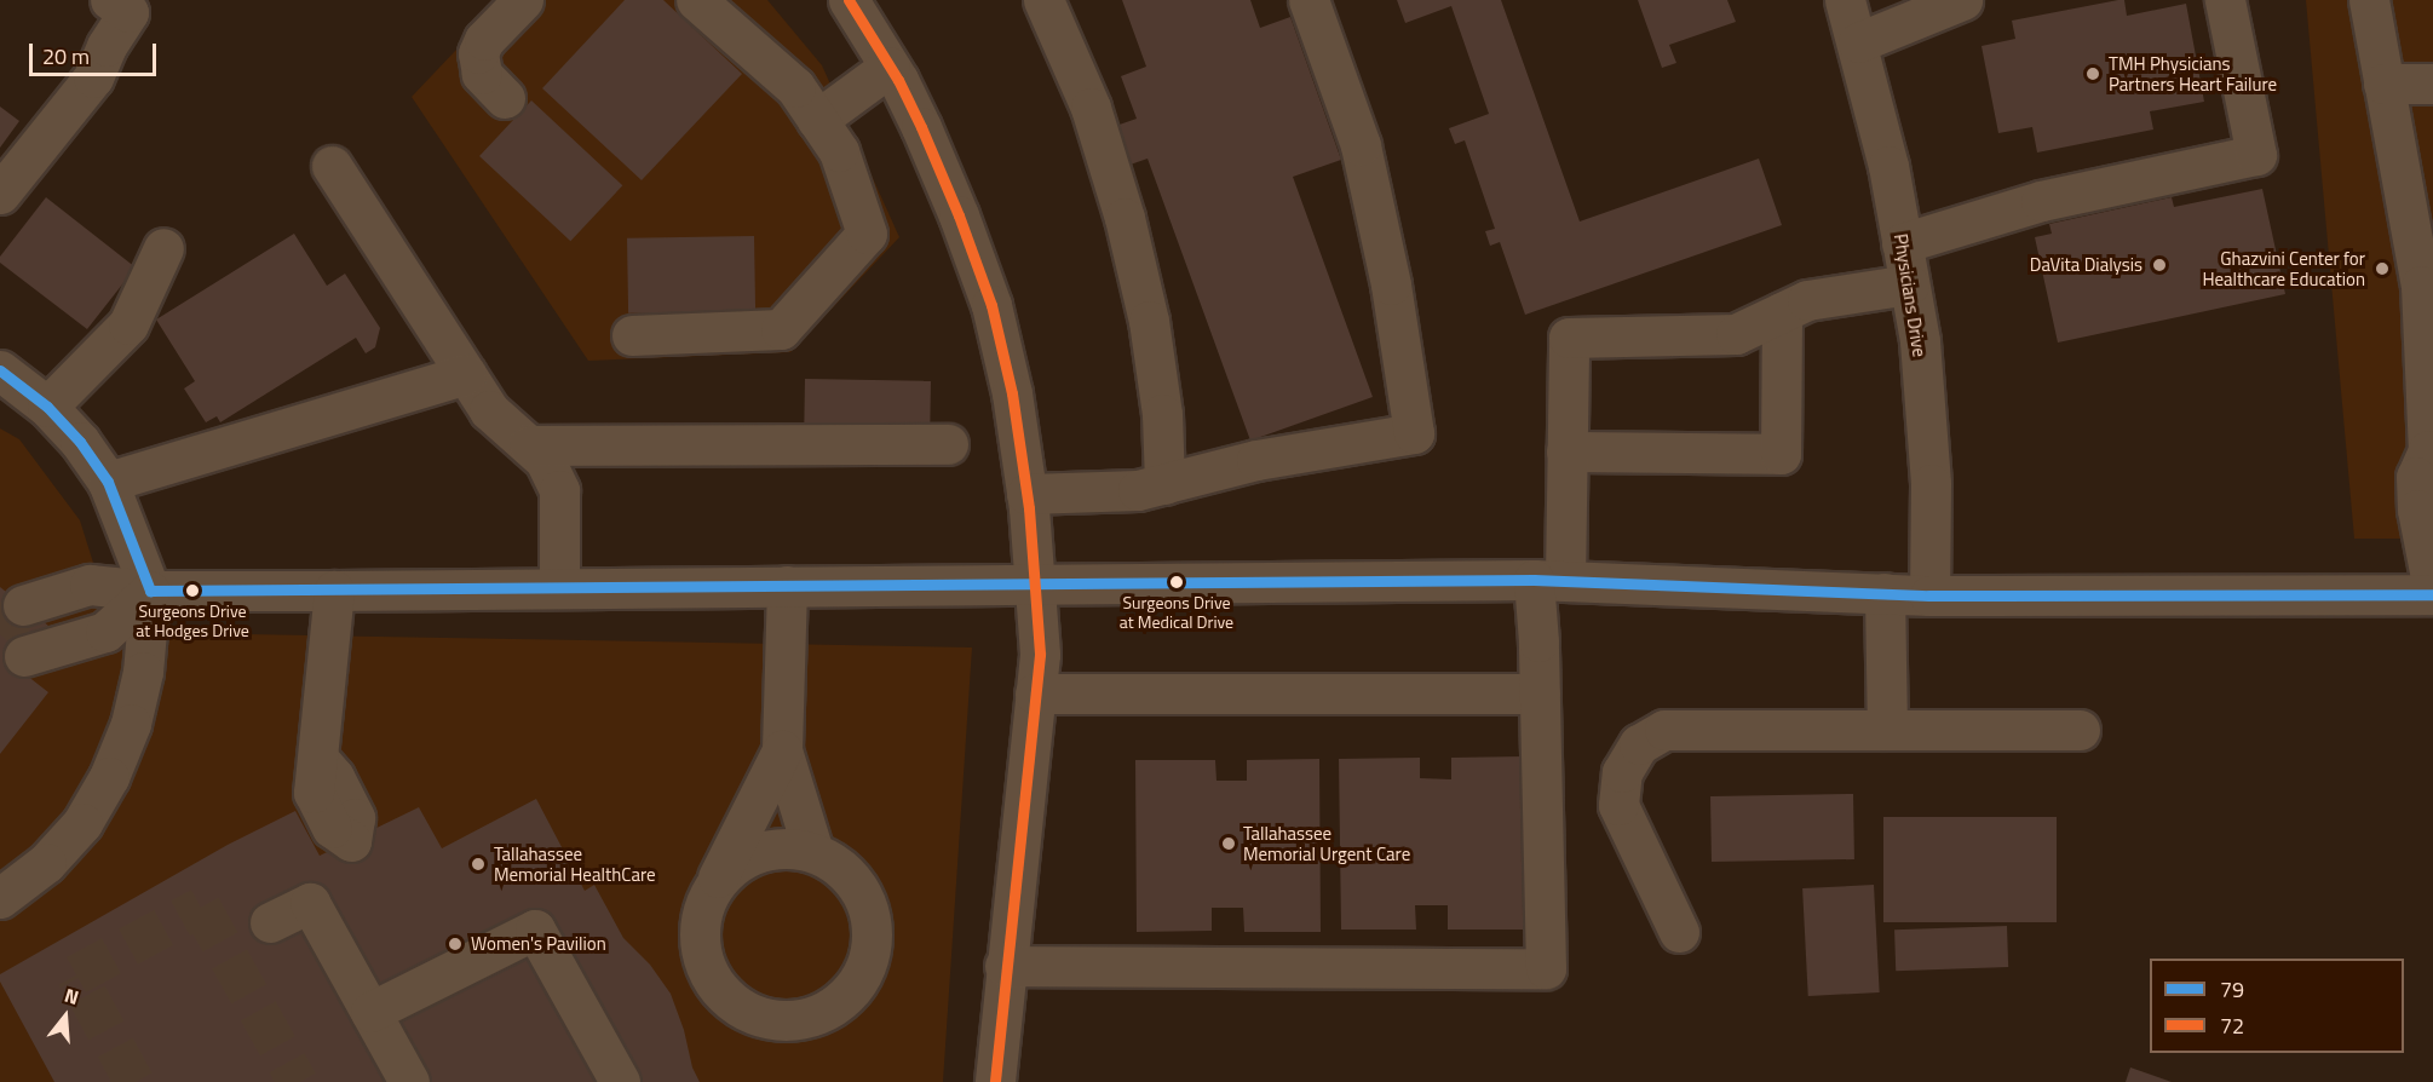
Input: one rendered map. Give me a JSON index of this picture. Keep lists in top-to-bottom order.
{
  "streets": {
    "street": ["Physicians Drive"]
  },
  "places": [
    "TMH Physicians Partners Heart Failure",
    "DaVita Dialysis",
    "Ghazvini Center for Healthcare Education",
    "Surgeons Drive at Medical Drive",
    "Surgeons Drive at Hodges Drive",
    "Tallahassee Memorial Urgent Care",
    "Tallahassee Memorial HealthCare",
    "Women's Pavilion"
  ],
  "lines": ["transit line 72", "transit line 79"],
  "legend": ["79", "72"],
  "scale_bar": "20 m",
  "north": "top"
}
